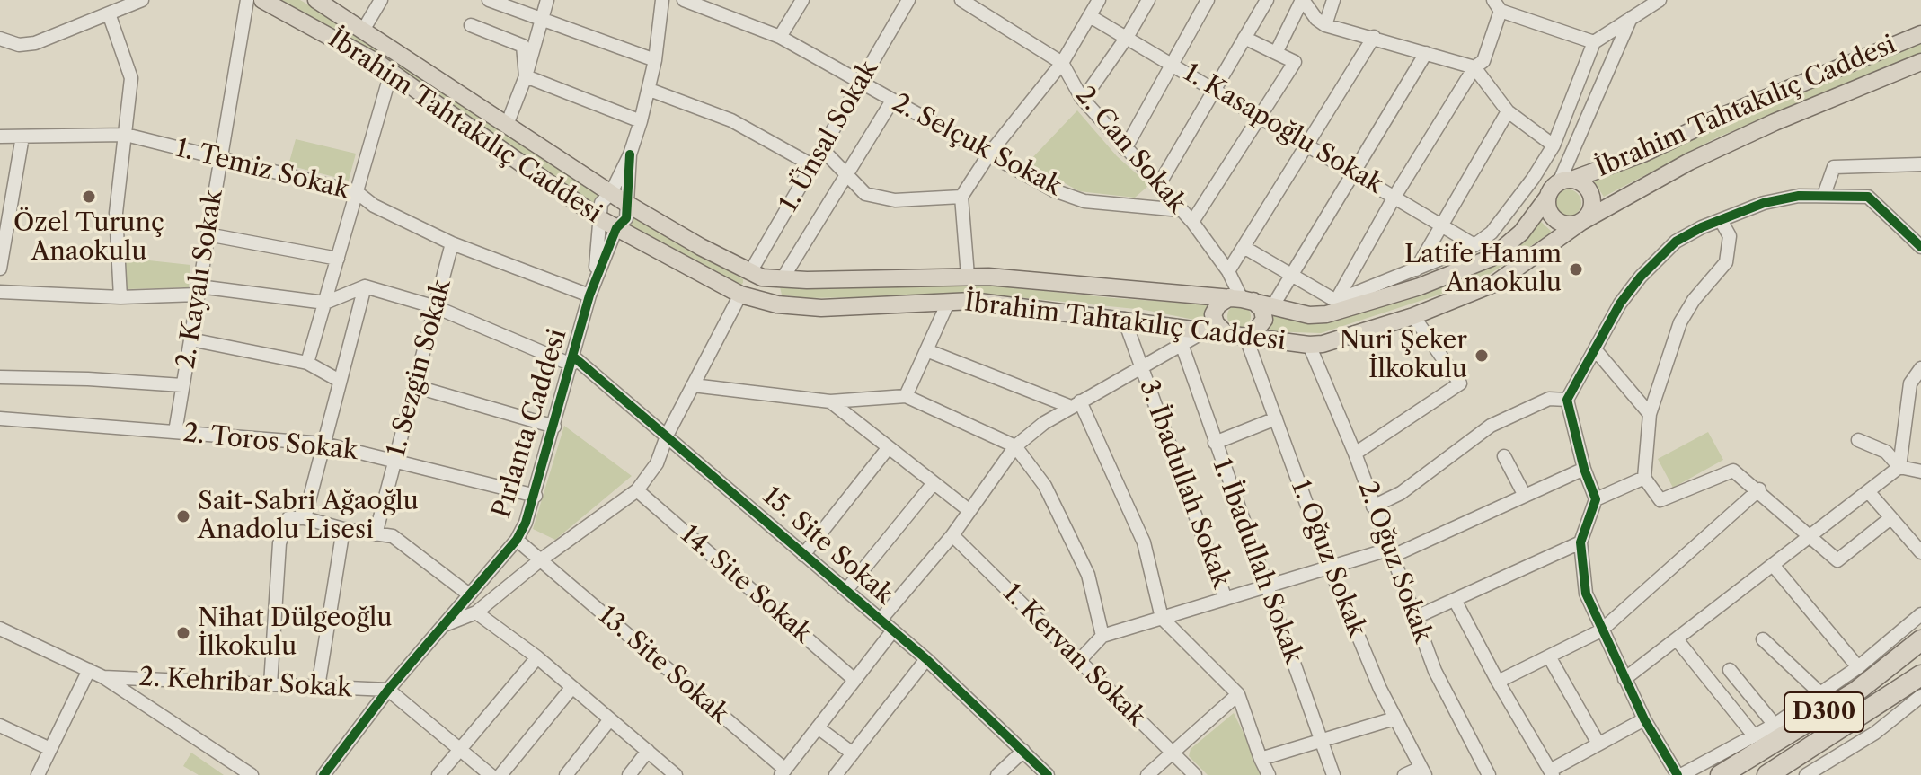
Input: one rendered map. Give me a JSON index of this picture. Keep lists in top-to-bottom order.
{
  "streets": {
    "highway": ["D300"],
    "main road": ["İbrahim Tahtakılıç Caddesi"],
    "street": [
      "1. Kasapoğlu Sokak",
      "1. Ünsal Sokak",
      "2. Selçuk Sokak",
      "2. Can Sokak",
      "1. Temiz Sokak",
      "2. Kayalı Sokak",
      "1. Sezgin Sokak",
      "Pırlanta Caddesi",
      "2. Toros Sokak",
      "3. İbadullah Sokak",
      "15. Site Sokak",
      "1. Oğuz Sokak",
      "1. İbadullah Sokak",
      "2. Oğuz Sokak",
      "14. Site Sokak",
      "1. Kervan Sokak",
      "13. Site Sokak",
      "2. Kehribar Sokak"
    ]
  },
  "crossings": [
    ["İbrahim Tahtakılıç Caddesi", "1. Ünsal Sokak"],
    ["İbrahim Tahtakılıç Caddesi", "2. Can Sokak"],
    ["İbrahim Tahtakılıç Caddesi", "Pırlanta Caddesi"],
    ["İbrahim Tahtakılıç Caddesi", "3. İbadullah Sokak"],
    ["İbrahim Tahtakılıç Caddesi", "1. Oğuz Sokak"],
    ["İbrahim Tahtakılıç Caddesi", "2. Oğuz Sokak"],
    ["1. Ünsal Sokak", "2. Selçuk Sokak"],
    ["2. Selçuk Sokak", "2. Can Sokak"],
    ["2. Can Sokak", "1. Oğuz Sokak"],
    ["1. Temiz Sokak", "2. Kayalı Sokak"],
    ["1. Temiz Sokak", "1. Sezgin Sokak"],
    ["1. Temiz Sokak", "Pırlanta Caddesi"],
    ["2. Kayalı Sokak", "2. Toros Sokak"],
    ["1. Sezgin Sokak", "2. Toros Sokak"],
    ["1. Sezgin Sokak", "15. Site Sokak"],
    ["Pırlanta Caddesi", "2. Toros Sokak"],
    ["Pırlanta Caddesi", "15. Site Sokak"],
    ["Pırlanta Caddesi", "13. Site Sokak"],
    ["Pırlanta Caddesi", "2. Kehribar Sokak"]
  ],
  "places": [
    "Özel Turunç Anaokulu",
    "Latife Hanım Anaokulu",
    "Nuri Şeker İlkokulu",
    "Sait-Sabri Ağaoğlu Anadolu Lisesi",
    "Nihat Dülgeoğlu İlkokulu"
  ]
}
